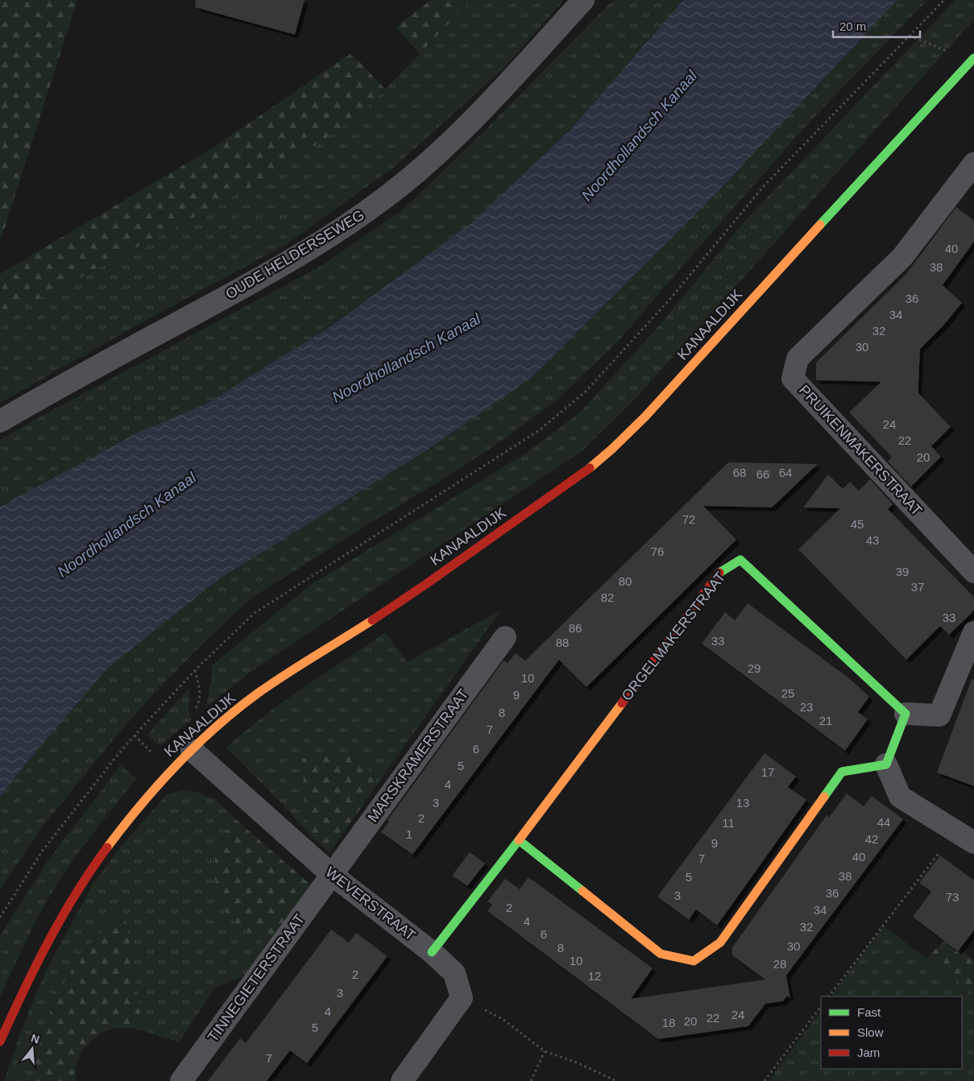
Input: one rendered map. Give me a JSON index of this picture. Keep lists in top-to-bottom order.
{
  "streets": {
    "street": [
      "OUDE HELDERSEWEG",
      "KANAALDIJK",
      "PRUIKENMAKERSTRAAT",
      "ORGELMAKERSTRAAT",
      "MARSKRAMERSTRAAT",
      "WEVERSTRAAT",
      "TINNEGIETERSTRAAT"
    ]
  },
  "crossings": [
    ["KANAALDIJK", "WEVERSTRAAT"],
    ["ORGELMAKERSTRAAT", "WEVERSTRAAT"],
    ["MARSKRAMERSTRAAT", "WEVERSTRAAT"],
    ["MARSKRAMERSTRAAT", "TINNEGIETERSTRAAT"],
    ["WEVERSTRAAT", "TINNEGIETERSTRAAT"]
  ],
  "water": ["Noordhollandsch Kanaal"],
  "house_numbers": [
    "40",
    "38",
    "36",
    "34",
    "32",
    "30",
    "24",
    "22",
    "20",
    "68",
    "64",
    "66",
    "72",
    "45",
    "43",
    "76",
    "39",
    "80",
    "37",
    "82",
    "33",
    "86",
    "33",
    "88",
    "29",
    "10",
    "25",
    "9",
    "23",
    "8",
    "21",
    "7",
    "6",
    "5",
    "17",
    "4",
    "3",
    "13",
    "2",
    "44",
    "11",
    "1",
    "42",
    "9",
    "40",
    "7",
    "38",
    "5",
    "36",
    "3",
    "73",
    "2",
    "34",
    "4",
    "32",
    "6",
    "30",
    "8",
    "10",
    "28",
    "2",
    "12",
    "3",
    "4",
    "24",
    "22",
    "20",
    "18",
    "5",
    "7"
  ],
  "legend": ["Fast", "Slow", "Jam"],
  "scale_bar": "20 m",
  "north": "top"
}
